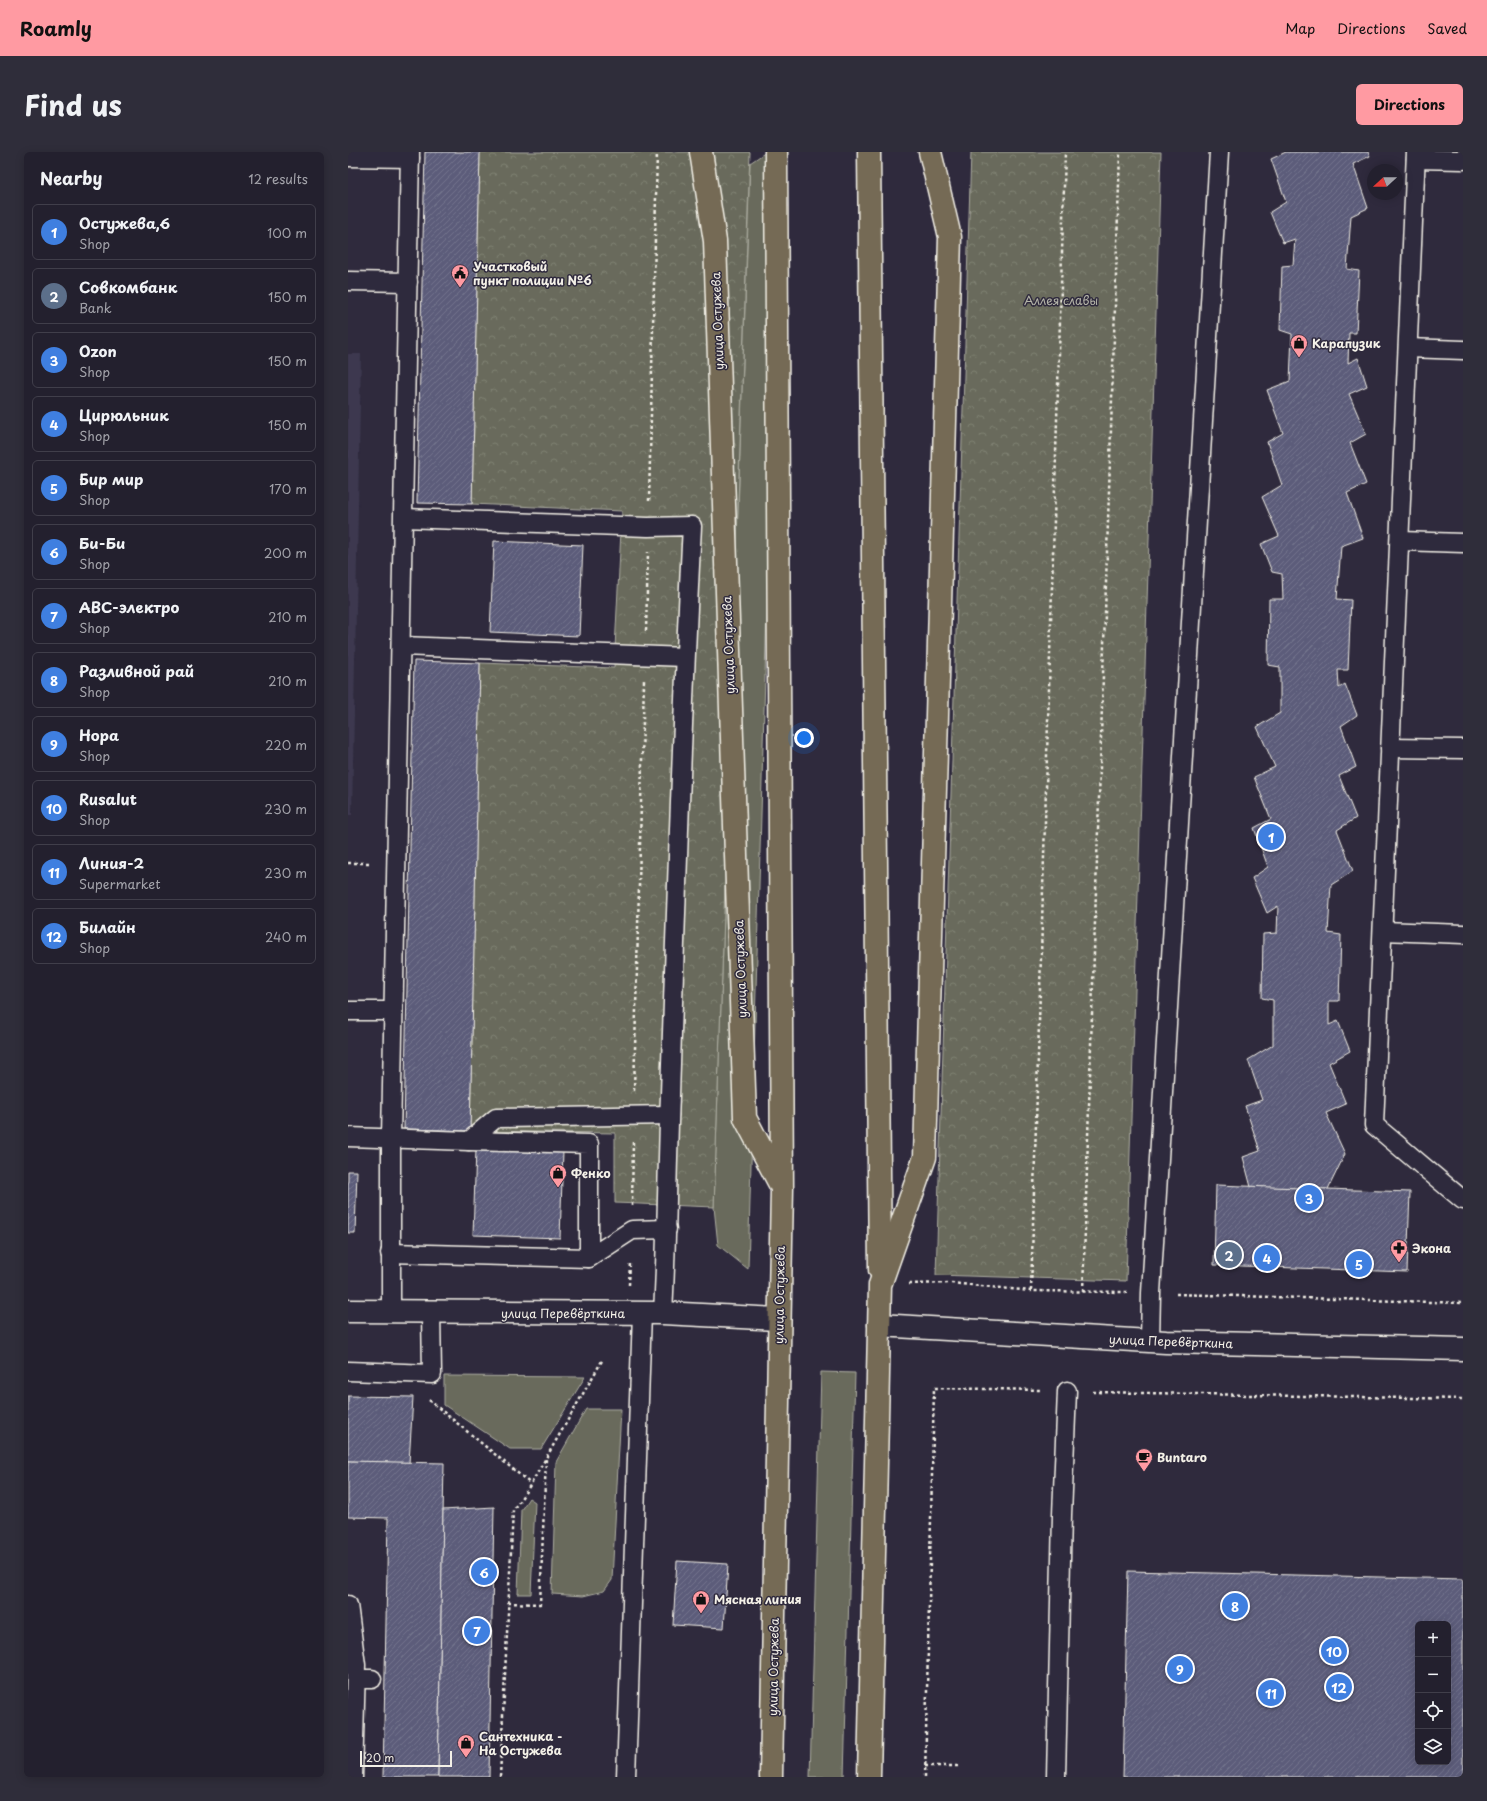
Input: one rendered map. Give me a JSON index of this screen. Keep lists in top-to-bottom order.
{
  "streets": {
    "main road": ["улица Остужева"],
    "street": ["улица Перевёрткина"]
  },
  "crossings": [
    ["улица Остужева", "улица Перевёрткина"]
  ],
  "parks": ["Аллея славы"],
  "places": {
    "public building": ["Участковый пункт полиции №6"],
    "shop": [
      "Карапузик",
      "Фенко",
      "Мясная линия",
      "Сантехника - На Остужева"
    ],
    "pharmacy": ["Экона"],
    "cafe": ["Buntaro"]
  },
  "scale_bar": "20 m",
  "north": "left",
  "page": {
    "header": "Roamly",
    "nav": ["Map", "Directions", "Saved"],
    "title": "Find us",
    "buttons": "Directions",
    "heading": ["Nearby", "12 results"],
    "list": [
      {
        "mark": "1",
        "name": "Остужева,6",
        "note": "Shop",
        "value": "100 m"
      },
      {
        "mark": "2",
        "name": "Совкомбанк",
        "note": "Bank",
        "value": "150 m"
      },
      {
        "mark": "3",
        "name": "Ozon",
        "note": "Shop",
        "value": "150 m"
      },
      {
        "mark": "4",
        "name": "Цирюльник",
        "note": "Shop",
        "value": "150 m"
      },
      {
        "mark": "5",
        "name": "Бир мир",
        "note": "Shop",
        "value": "170 m"
      },
      {
        "mark": "6",
        "name": "Би-Би",
        "note": "Shop",
        "value": "200 m"
      },
      {
        "mark": "7",
        "name": "АВС-электро",
        "note": "Shop",
        "value": "210 m"
      },
      {
        "mark": "8",
        "name": "Разливной рай",
        "note": "Shop",
        "value": "210 m"
      },
      {
        "mark": "9",
        "name": "Нора",
        "note": "Shop",
        "value": "220 m"
      },
      {
        "mark": "10",
        "name": "Rusalut",
        "note": "Shop",
        "value": "230 m"
      },
      {
        "mark": "11",
        "name": "Линия-2",
        "note": "Supermarket",
        "value": "230 m"
      },
      {
        "mark": "12",
        "name": "Билайн",
        "note": "Shop",
        "value": "240 m"
      }
    ],
    "pins": [
      "1",
      "3",
      "2",
      "4",
      "5",
      "6",
      "8",
      "7",
      "10",
      "9",
      "12",
      "11"
    ],
    "map_buttons": ["+", "−"],
    "scale": "20 m"
  }
}
